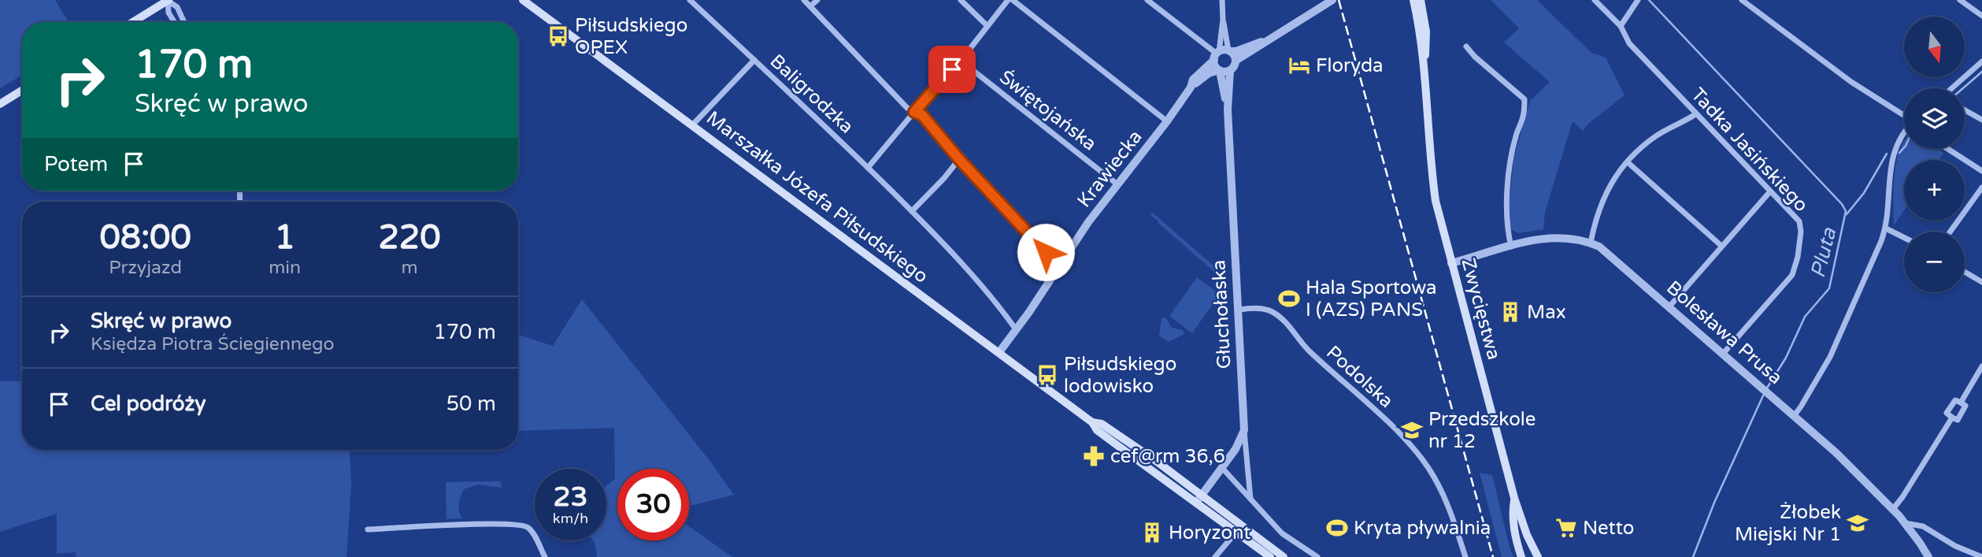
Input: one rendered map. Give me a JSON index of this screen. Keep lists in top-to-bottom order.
{
  "streets": {
    "main road": ["Marszałka Józefa Piłsudskiego", "Zwycięstwa"],
    "street": [
      "Baligrodzka",
      "Świętojańska",
      "Tadka Jasińskiego",
      "Krawiecka",
      "Głuchołaska",
      "Bolesława Prusa",
      "Podolska"
    ]
  },
  "crossings": [
    ["Baligrodzka", "Krawiecka"],
    ["Świętojańska", "Krawiecka"],
    ["Tadka Jasińskiego", "Bolesława Prusa"],
    ["Krawiecka", "Marszałka Józefa Piłsudskiego"],
    ["Krawiecka", "Głuchołaska"],
    ["Zwycięstwa", "Bolesława Prusa"],
    ["Głuchołaska", "Podolska"]
  ],
  "water": ["Pluta"],
  "places": {
    "bus stop": ["Piłsudskiego OPEX", "Piłsudskiego lodowisko"],
    "hotel": ["Floryda"],
    "sports": ["Hala Sportowa I (AZS) PANS", "Kryta pływalnia"],
    "building": ["Max", "Horyzont"],
    "school or university": ["Przedszkole nr 12", "Żłobek Miejski Nr 1"],
    "pharmacy": ["cef@rm 36,6"],
    "supermarket": ["Netto"]
  },
  "north": "bottom",
  "page": {
    "map_buttons": ["+", "−"],
    "turn": ["170 m", "Skręć w prawo"],
    "then": "Potem",
    "eta": [
      "08:00",
      "Przyjazd",
      "1",
      "min",
      "220",
      "m"
    ],
    "list": [
      {
        "name": "Skręć w prawo",
        "note": "Księdza Piotra Ściegiennego",
        "value": "170 m"
      },
      {
        "name": "Cel podróży",
        "value": "50 m"
      }
    ],
    "speed": "23 km/h",
    "limit": "30"
  }
}
